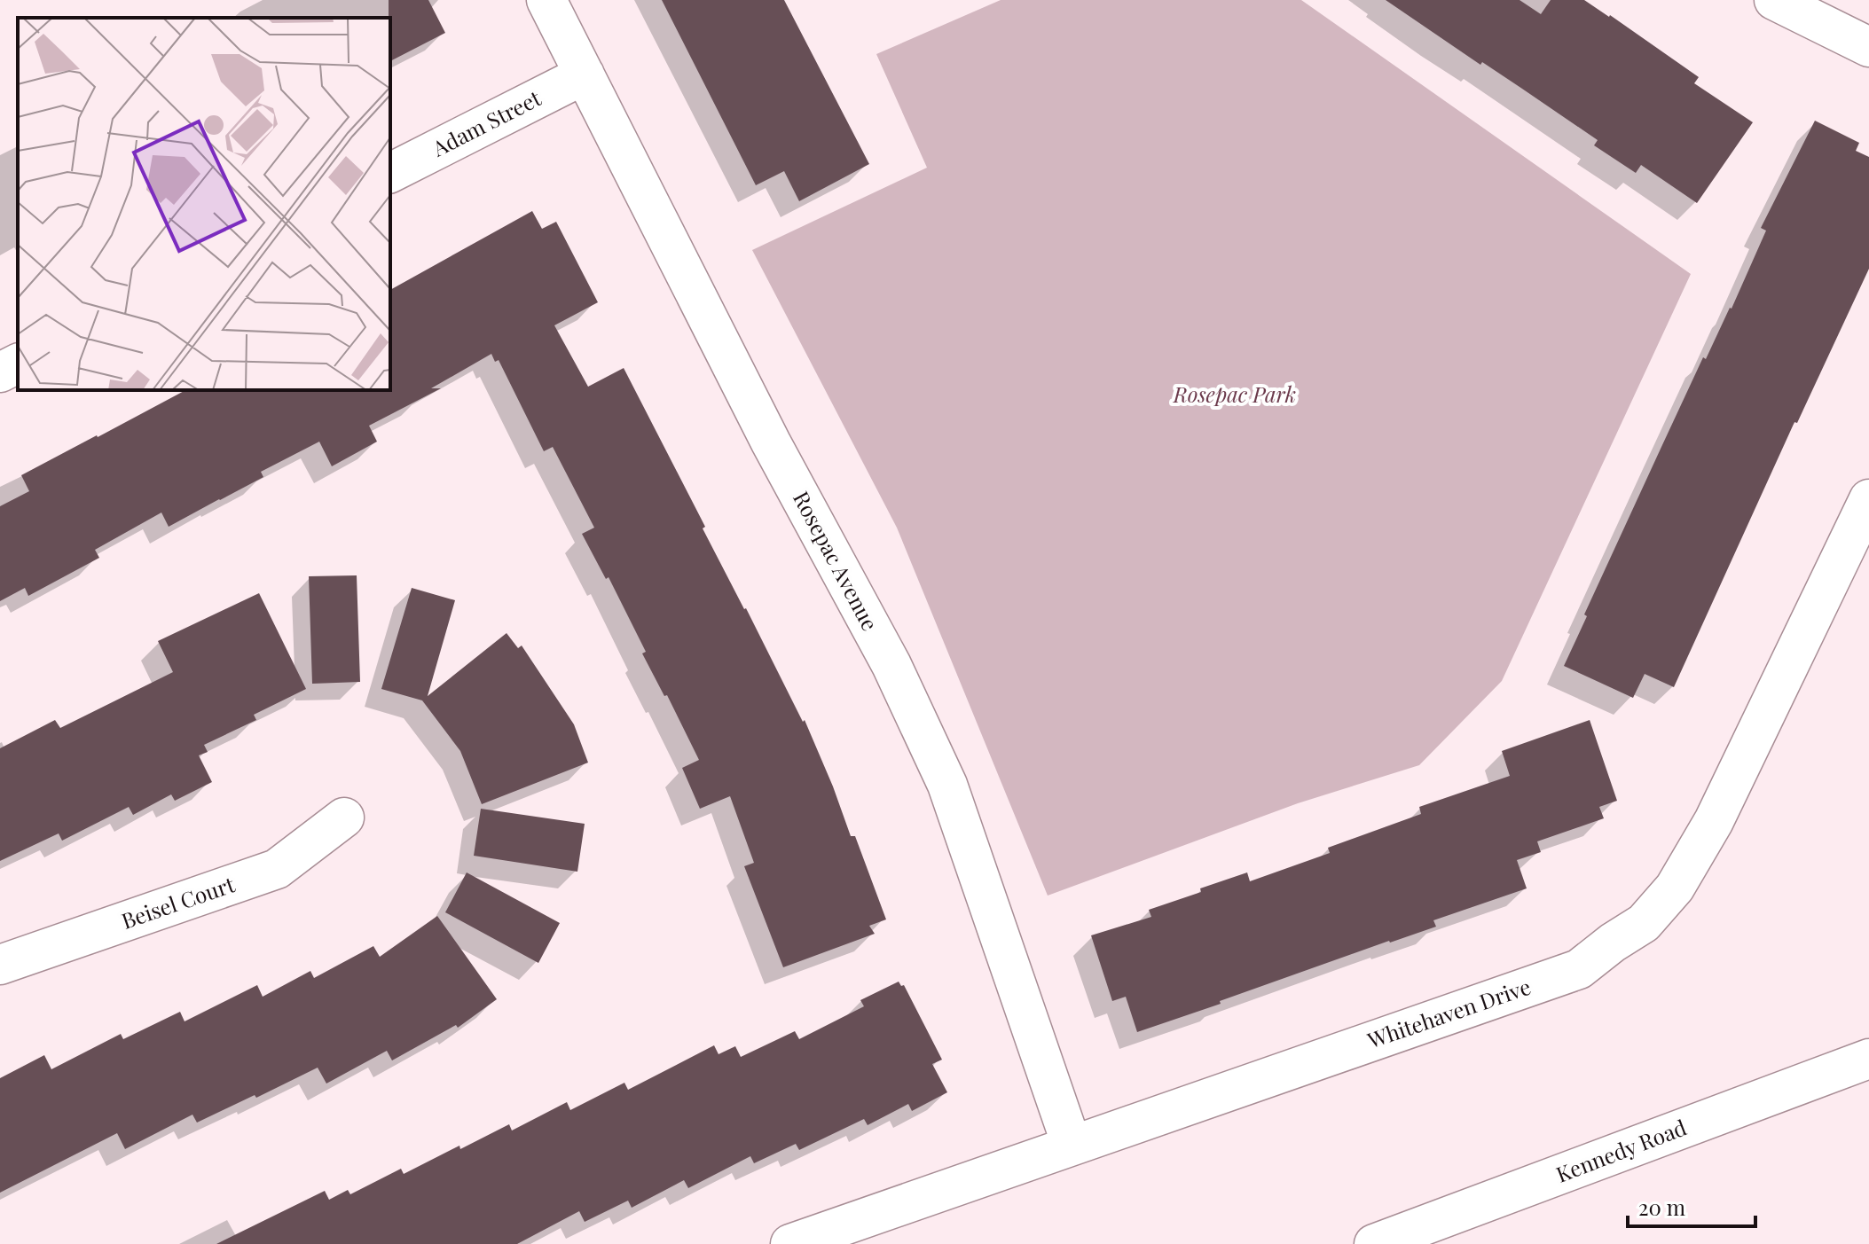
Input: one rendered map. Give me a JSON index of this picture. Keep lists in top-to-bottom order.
{
  "streets": {
    "street": [
      "Adam Street",
      "Rosepac Avenue",
      "Beisel Court",
      "Whitehaven Drive",
      "Kennedy Road"
    ]
  },
  "crossings": [
    ["Adam Street", "Rosepac Avenue"],
    ["Rosepac Avenue", "Whitehaven Drive"]
  ],
  "parks": ["Rosepac Park"],
  "scale_bar": "20 m"
}
